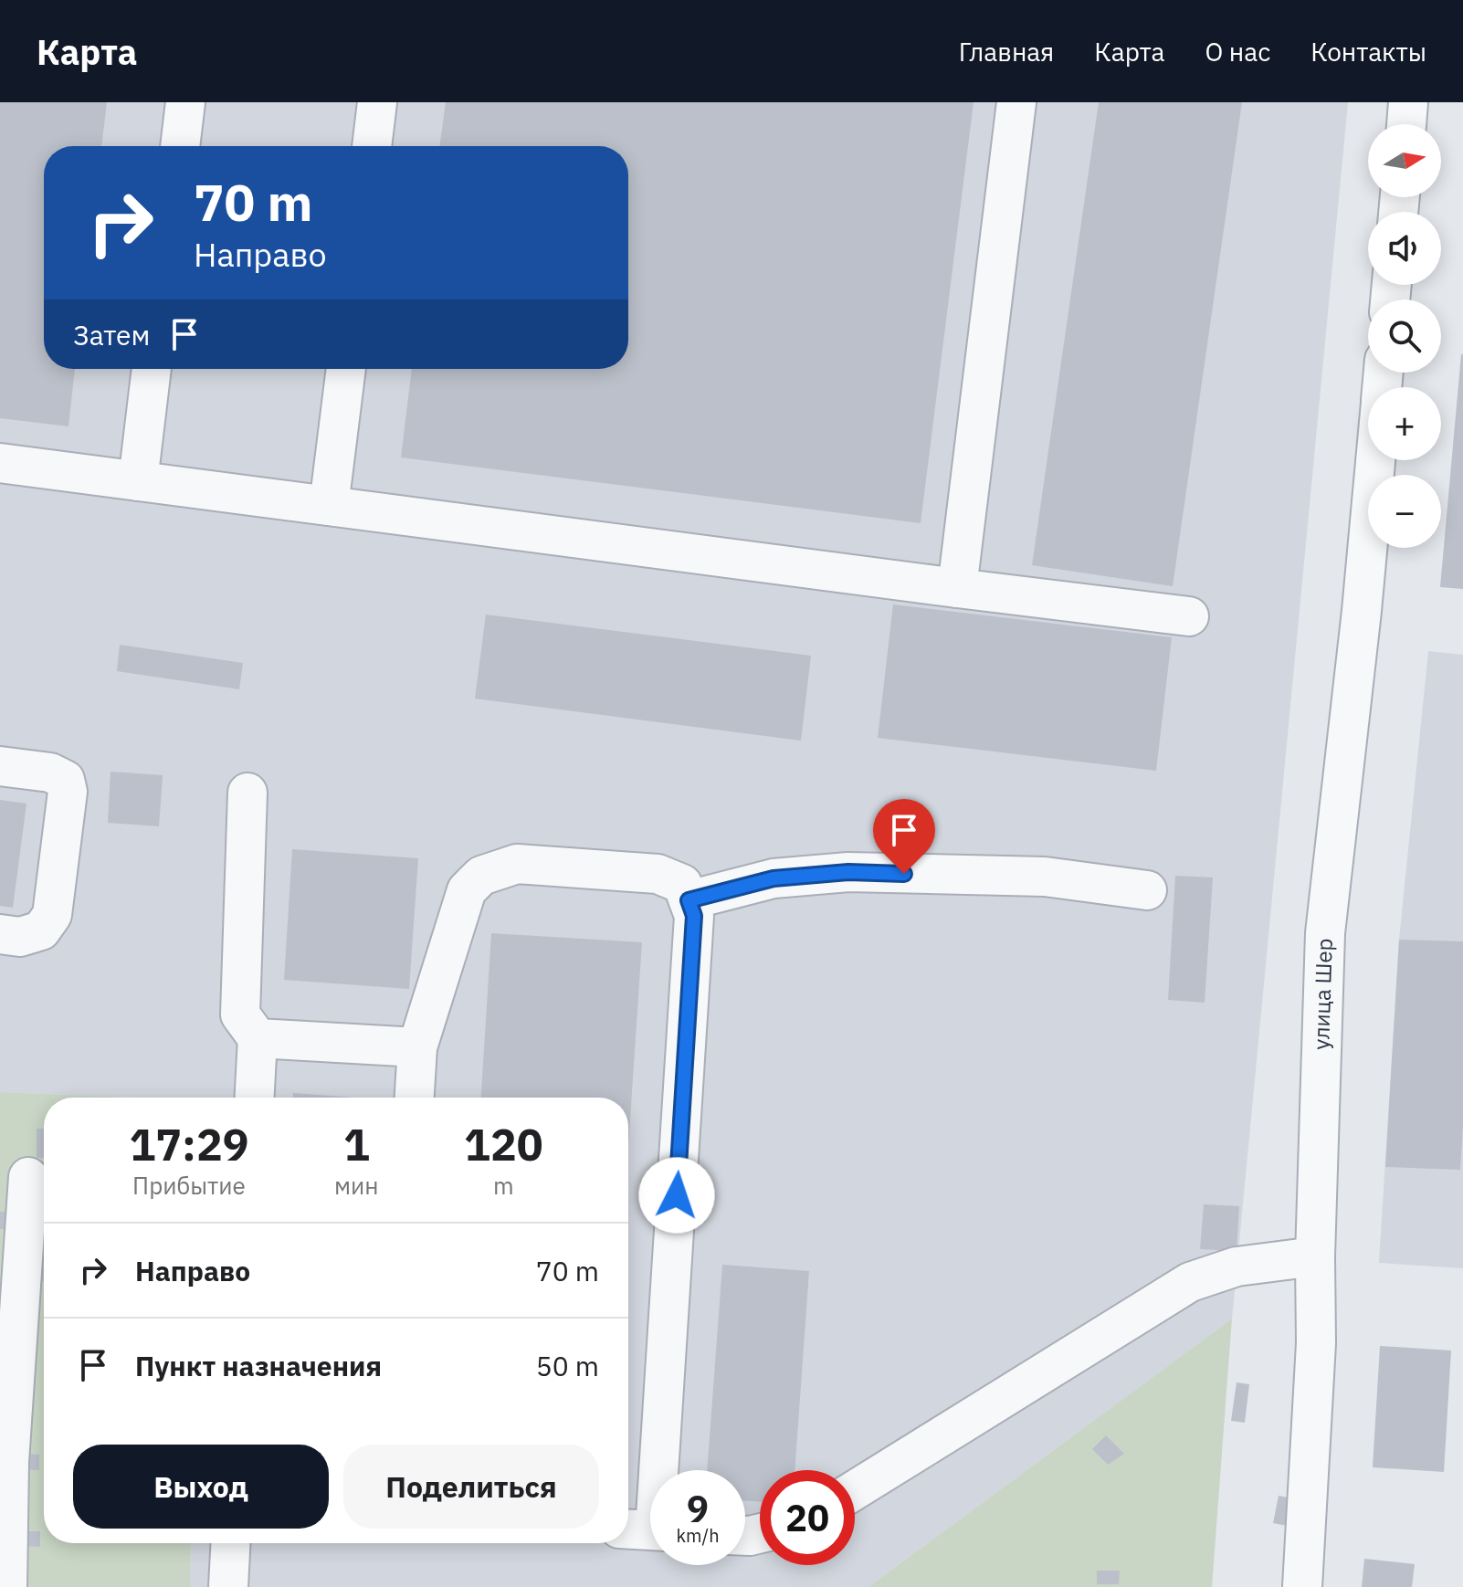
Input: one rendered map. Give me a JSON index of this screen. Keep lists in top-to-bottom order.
{
  "streets": {
    "street": ["улица Шер"]
  },
  "north": "right",
  "page": {
    "header": "Карта",
    "nav": [
      "Главная",
      "Карта",
      "О нас",
      "Контакты"
    ],
    "map_buttons": ["+", "−"],
    "turn": ["70 m", "Направо"],
    "then": "Затем",
    "eta": [
      "17:29",
      "Прибытие",
      "1",
      "мин",
      "120",
      "m"
    ],
    "list": [
      {
        "name": "Направо",
        "value": "70 m"
      },
      {
        "name": "Пункт назначения",
        "value": "50 m"
      }
    ],
    "buttons": ["Выход", "Поделиться"],
    "speed": "9 km/h",
    "limit": "20"
  }
}
